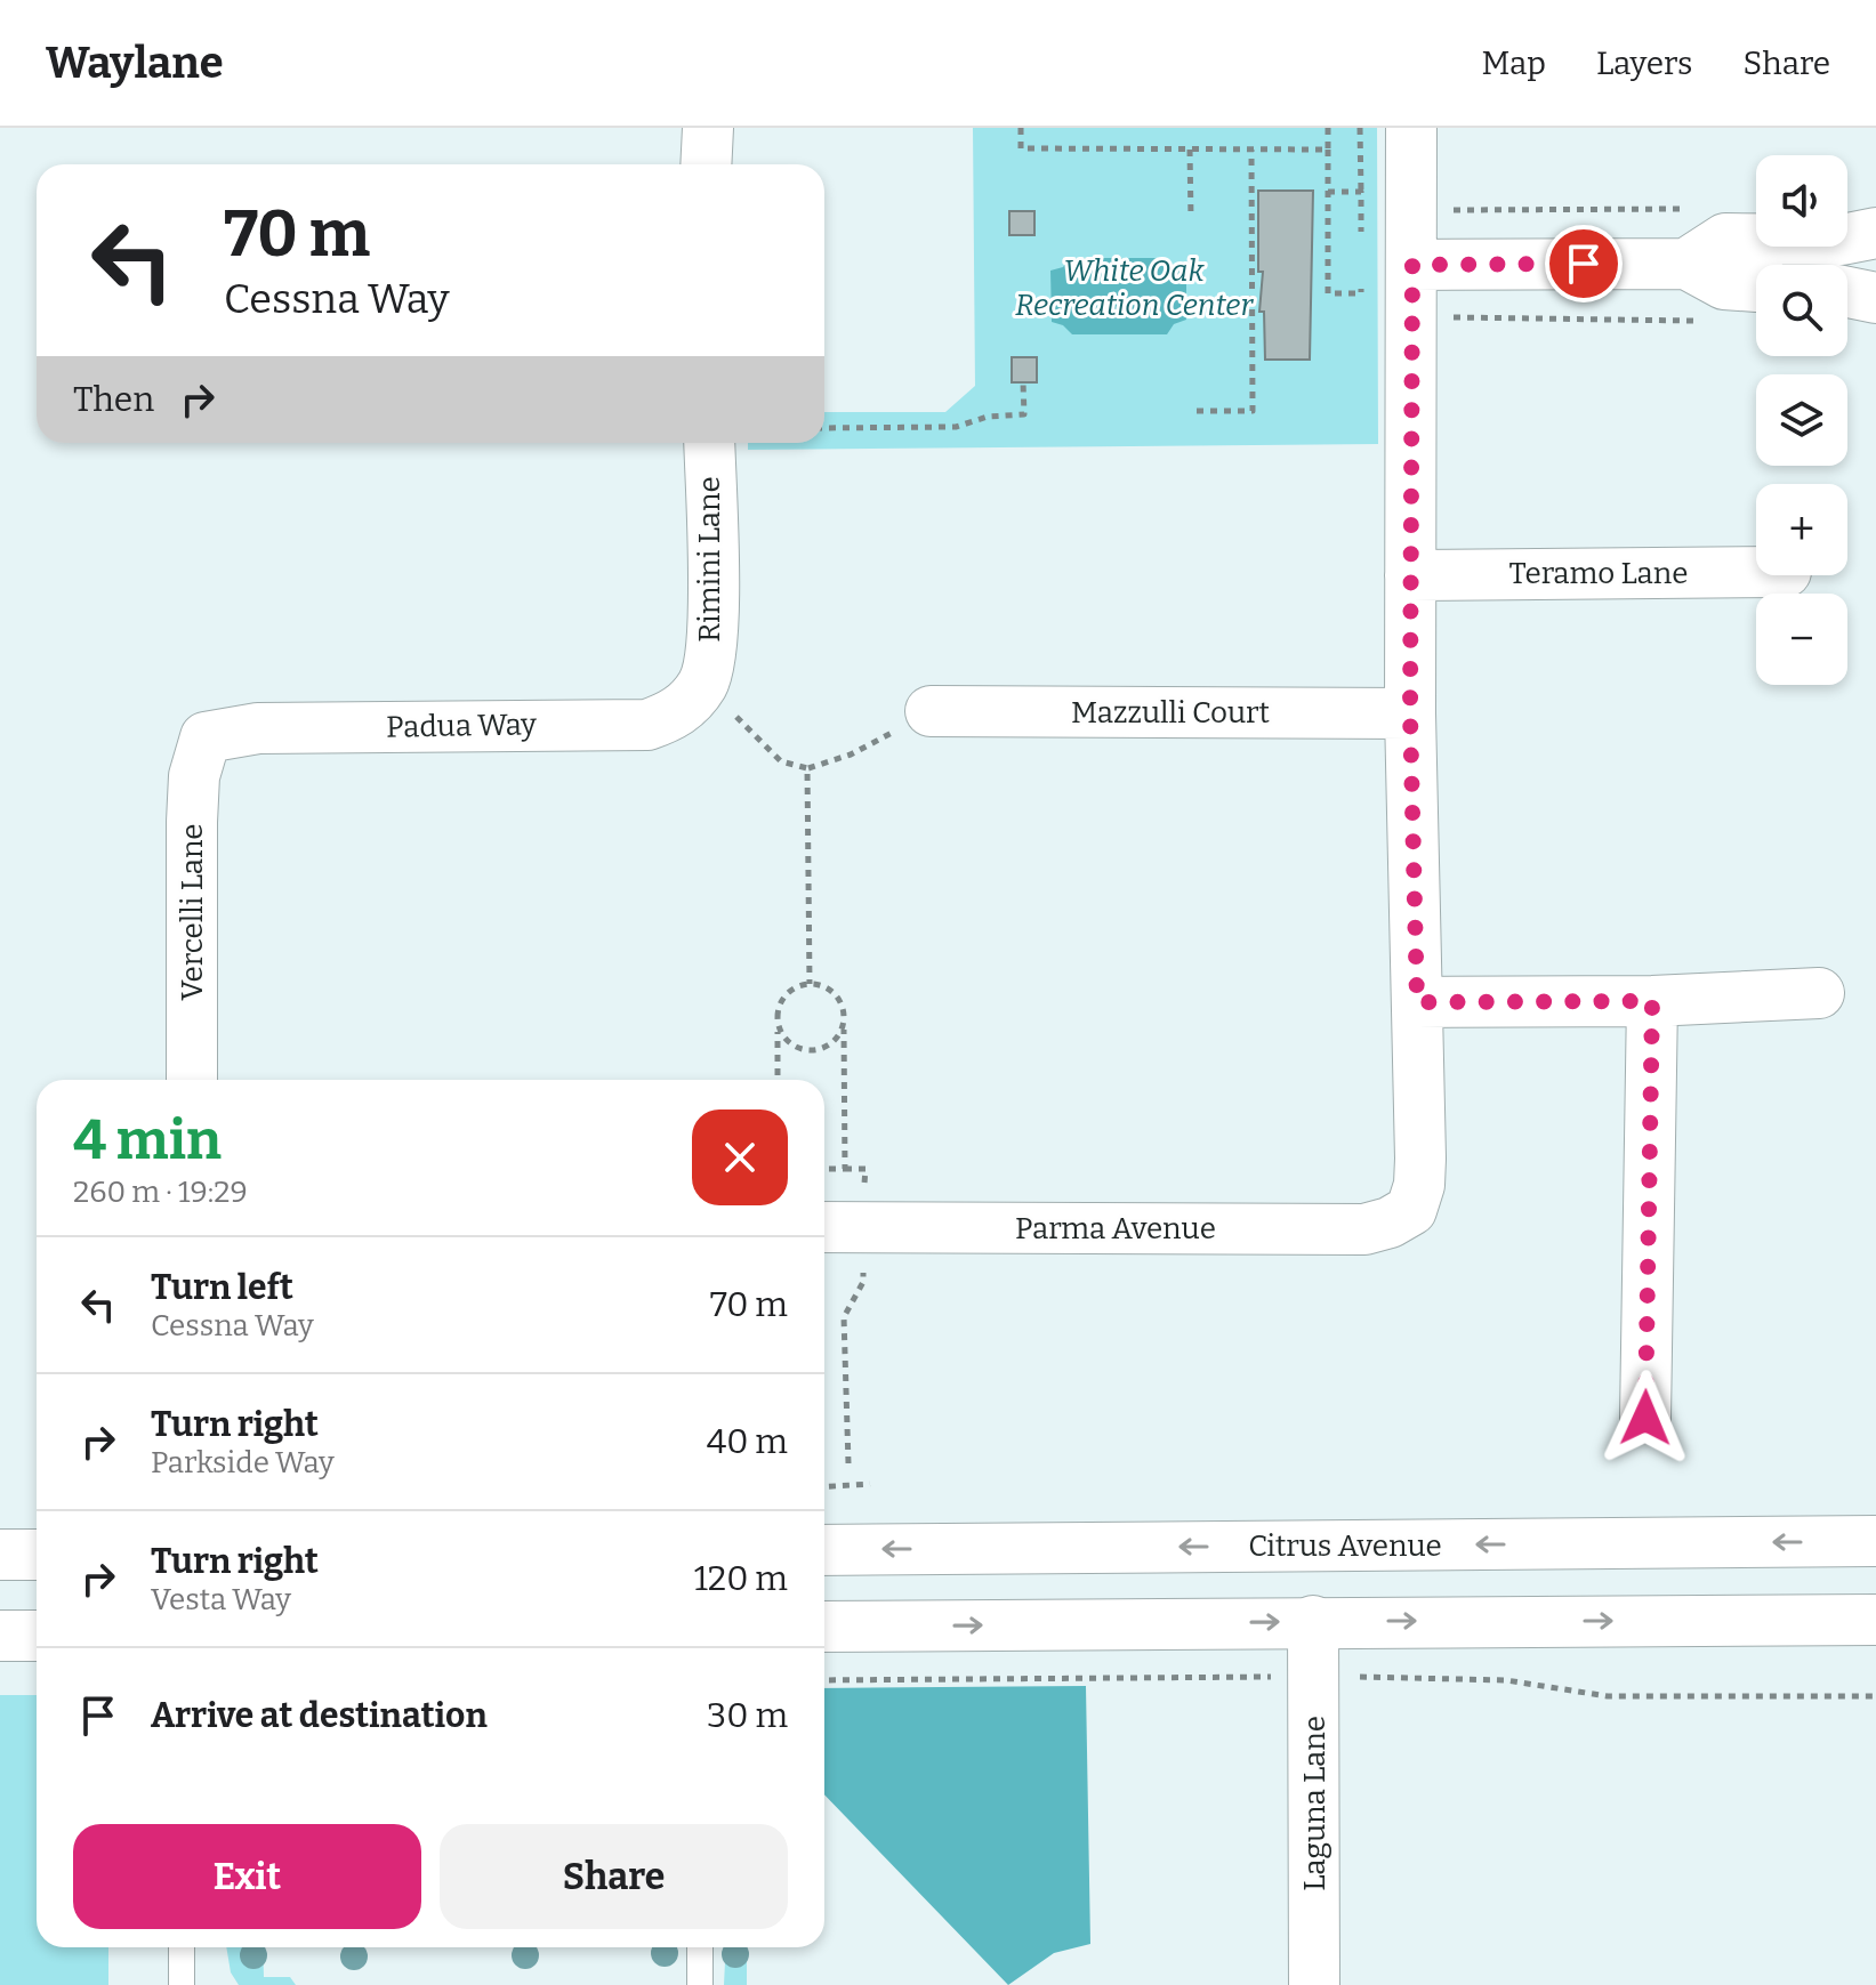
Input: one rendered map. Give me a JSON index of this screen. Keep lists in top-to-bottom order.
{
  "streets": {
    "street": [
      "Rimini Lane",
      "Teramo Lane",
      "Mazzulli Court",
      "Padua Way",
      "Vercelli Lane",
      "Parma Avenue",
      "Citrus Avenue",
      "Laguna Lane"
    ]
  },
  "crossings": [
    ["Rimini Lane", "Padua Way"],
    ["Padua Way", "Vercelli Lane"]
  ],
  "parks": ["White Oak Recreation Center"],
  "page": {
    "header": "Waylane",
    "nav": ["Map", "Layers", "Share"],
    "map_buttons": ["+", "−"],
    "turn": ["70 m", "Cessna Way"],
    "then": "Then",
    "heading": ["4 min", "260 m · 19:29"],
    "list": [
      {
        "name": "Turn left",
        "note": "Cessna Way",
        "value": "70 m"
      },
      {
        "name": "Turn right",
        "note": "Parkside Way",
        "value": "40 m"
      },
      {
        "name": "Turn right",
        "note": "Vesta Way",
        "value": "120 m"
      },
      {
        "name": "Arrive at destination",
        "value": "30 m"
      }
    ],
    "buttons": ["Exit", "Share"]
  }
}
